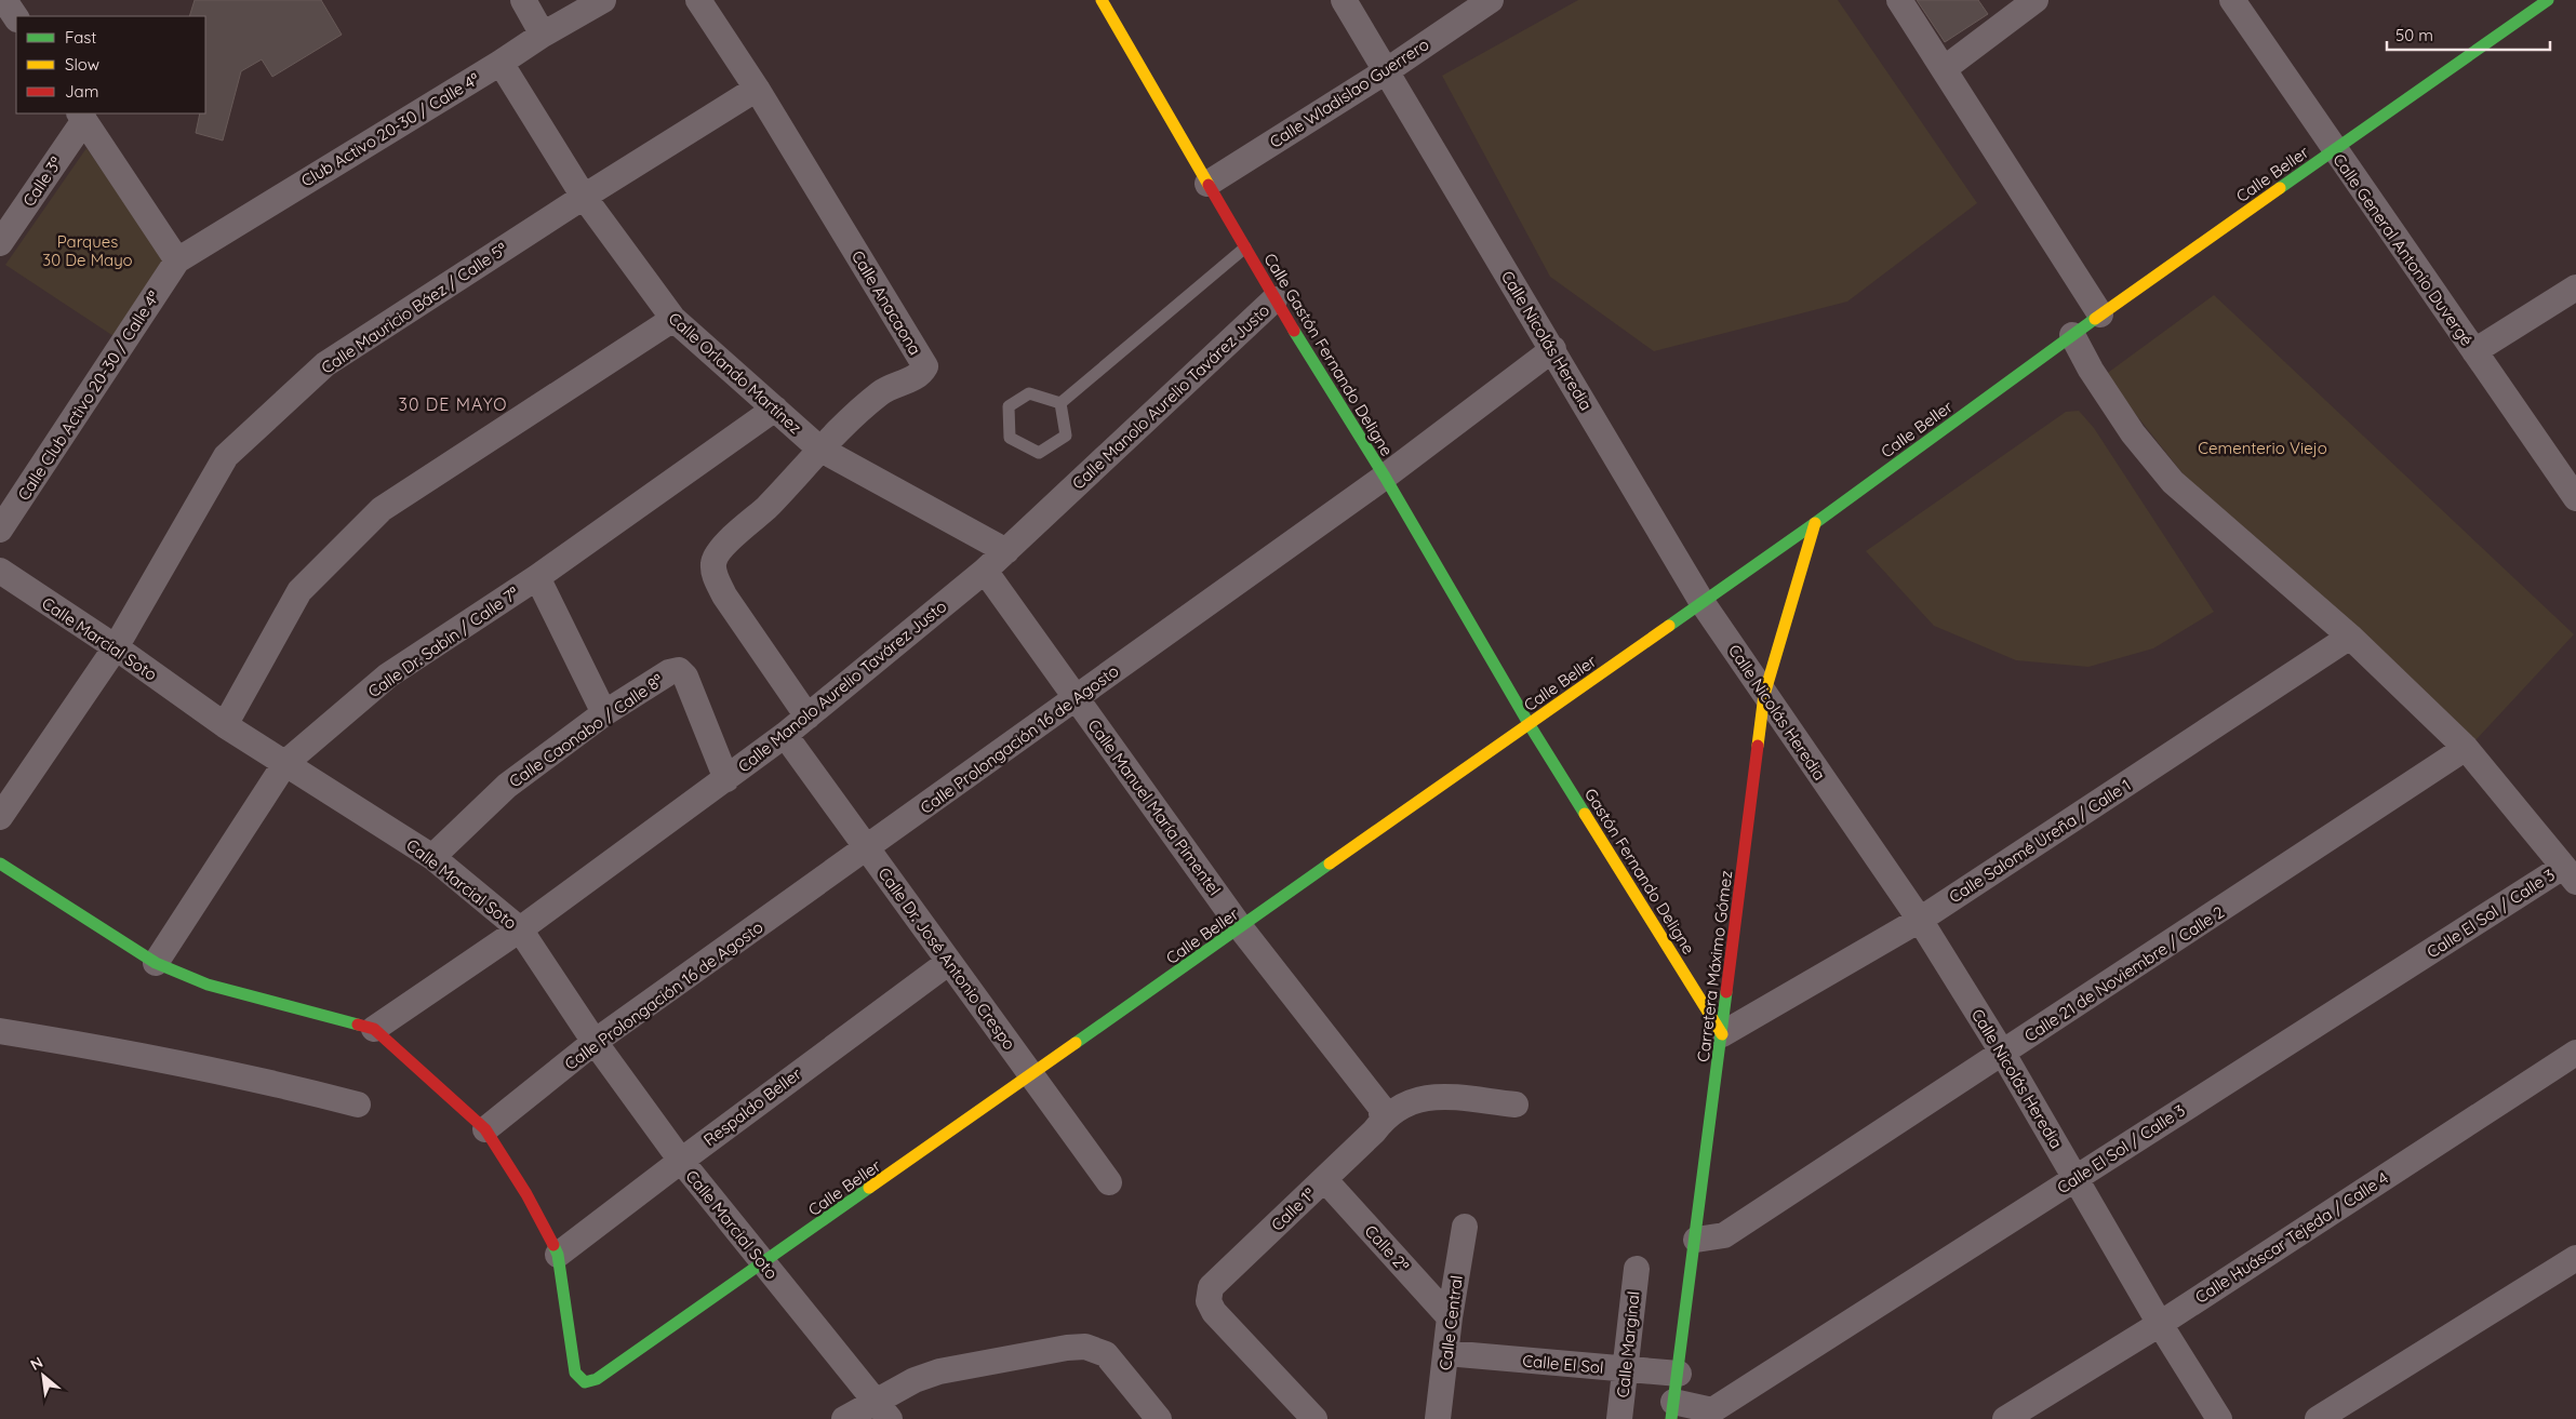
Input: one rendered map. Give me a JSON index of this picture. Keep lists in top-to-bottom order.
{
  "streets": {
    "street": [
      "Calle Wladislao Guerrero",
      "Club Activo 20-30 / Calle 4ª",
      "Calle Beller",
      "Calle 3ª",
      "Calle General Antonio Duvergé",
      "Calle Anacaona",
      "Calle Mauricio Báez / Calle 5ª",
      "Calle Nicolás Heredia",
      "Calle Gastón Fernando Deligne",
      "Calle Orlando Martínez",
      "Calle Club Activo 20-30 / Calle 4ª",
      "Calle Manolo Aurelio Tavárez Justo",
      "Calle Marcial Soto",
      "Calle Dr. Sabín / Calle 7ª",
      "Calle Caonabo / Calle 8ª",
      "Calle Prolongación 16 de Agosto",
      "Calle Manuel María Pimentel",
      "Calle Salomé Ureña / Calle 1",
      "Gastón Fernando Deligne",
      "Calle El Sol / Calle 3",
      "Calle Dr. José Antonio Crespo",
      "Carretera Máximo Gómez",
      "Calle 21 de Noviembre / Calle 2",
      "Respaldo Beller",
      "Calle 1ª",
      "Calle Huáscar Tejeda / Calle 4",
      "Calle 2ª",
      "Calle Central",
      "Calle Marginal",
      "Calle El Sol"
    ]
  },
  "crossings": [
    ["Calle Wladislao Guerrero", "Calle Nicolás Heredia"],
    ["Calle Wladislao Guerrero", "Calle Gastón Fernando Deligne"],
    ["Club Activo 20-30 / Calle 4ª", "Calle Orlando Martínez"],
    ["Club Activo 20-30 / Calle 4ª", "Calle Club Activo 20-30 / Calle 4ª"],
    ["Calle Beller", "Calle General Antonio Duvergé"],
    ["Calle Beller", "Calle Nicolás Heredia"],
    ["Calle Beller", "Calle Gastón Fernando Deligne"],
    ["Calle Beller", "Calle Marcial Soto"],
    ["Calle Beller", "Calle Manuel María Pimentel"],
    ["Calle Beller", "Gastón Fernando Deligne"],
    ["Calle Beller", "Calle Dr. José Antonio Crespo"],
    ["Calle Beller", "Carretera Máximo Gómez"],
    ["Calle Beller", "Respaldo Beller"],
    ["Calle Anacaona", "Calle Mauricio Báez / Calle 5ª"],
    ["Calle Anacaona", "Calle Orlando Martínez"],
    ["Calle Anacaona", "Calle Manolo Aurelio Tavárez Justo"],
    ["Calle Mauricio Báez / Calle 5ª", "Calle Orlando Martínez"],
    ["Calle Mauricio Báez / Calle 5ª", "Calle Marcial Soto"],
    ["Calle Nicolás Heredia", "Calle Prolongación 16 de Agosto"],
    ["Calle Nicolás Heredia", "Calle Salomé Ureña / Calle 1"],
    ["Calle Nicolás Heredia", "Calle El Sol / Calle 3"],
    ["Calle Nicolás Heredia", "Carretera Máximo Gómez"],
    ["Calle Nicolás Heredia", "Calle 21 de Noviembre / Calle 2"],
    ["Calle Nicolás Heredia", "Calle Huáscar Tejeda / Calle 4"],
    ["Calle Gastón Fernando Deligne", "Calle Manolo Aurelio Tavárez Justo"],
    ["Calle Gastón Fernando Deligne", "Calle Prolongación 16 de Agosto"],
    ["Calle Gastón Fernando Deligne", "Gastón Fernando Deligne"],
    ["Calle Orlando Martínez", "Calle Manolo Aurelio Tavárez Justo"],
    ["Calle Orlando Martínez", "Calle Dr. Sabín / Calle 7ª"],
    ["Calle Manolo Aurelio Tavárez Justo", "Calle Marcial Soto"],
    ["Calle Manolo Aurelio Tavárez Justo", "Calle Caonabo / Calle 8ª"],
    ["Calle Manolo Aurelio Tavárez Justo", "Calle Manuel María Pimentel"],
    ["Calle Manolo Aurelio Tavárez Justo", "Calle Dr. José Antonio Crespo"],
    ["Calle Marcial Soto", "Calle Dr. Sabín / Calle 7ª"],
    ["Calle Marcial Soto", "Calle Caonabo / Calle 8ª"],
    ["Calle Marcial Soto", "Calle Prolongación 16 de Agosto"],
    ["Calle Marcial Soto", "Respaldo Beller"],
    ["Calle Prolongación 16 de Agosto", "Calle Manuel María Pimentel"],
    ["Calle Prolongación 16 de Agosto", "Calle Dr. José Antonio Crespo"],
    ["Calle Manuel María Pimentel", "Calle 1ª"],
    ["Calle Salomé Ureña / Calle 1", "Gastón Fernando Deligne"],
    ["Calle Salomé Ureña / Calle 1", "Carretera Máximo Gómez"],
    ["Gastón Fernando Deligne", "Carretera Máximo Gómez"],
    ["Calle El Sol / Calle 3", "Carretera Máximo Gómez"],
    ["Calle Dr. José Antonio Crespo", "Respaldo Beller"],
    ["Carretera Máximo Gómez", "Calle 21 de Noviembre / Calle 2"],
    ["Carretera Máximo Gómez", "Calle El Sol"],
    ["Calle 1ª", "Calle 2ª"],
    ["Calle 2ª", "Calle Central"],
    ["Calle Central", "Calle El Sol"],
    ["Calle Marginal", "Calle El Sol"]
  ],
  "districts": ["30 DE MAYO"],
  "parks": ["Parques 30 De Mayo", "Cementerio Viejo"],
  "legend": ["Fast", "Slow", "Jam"],
  "scale_bar": "50 m",
  "north": "top left"
}
